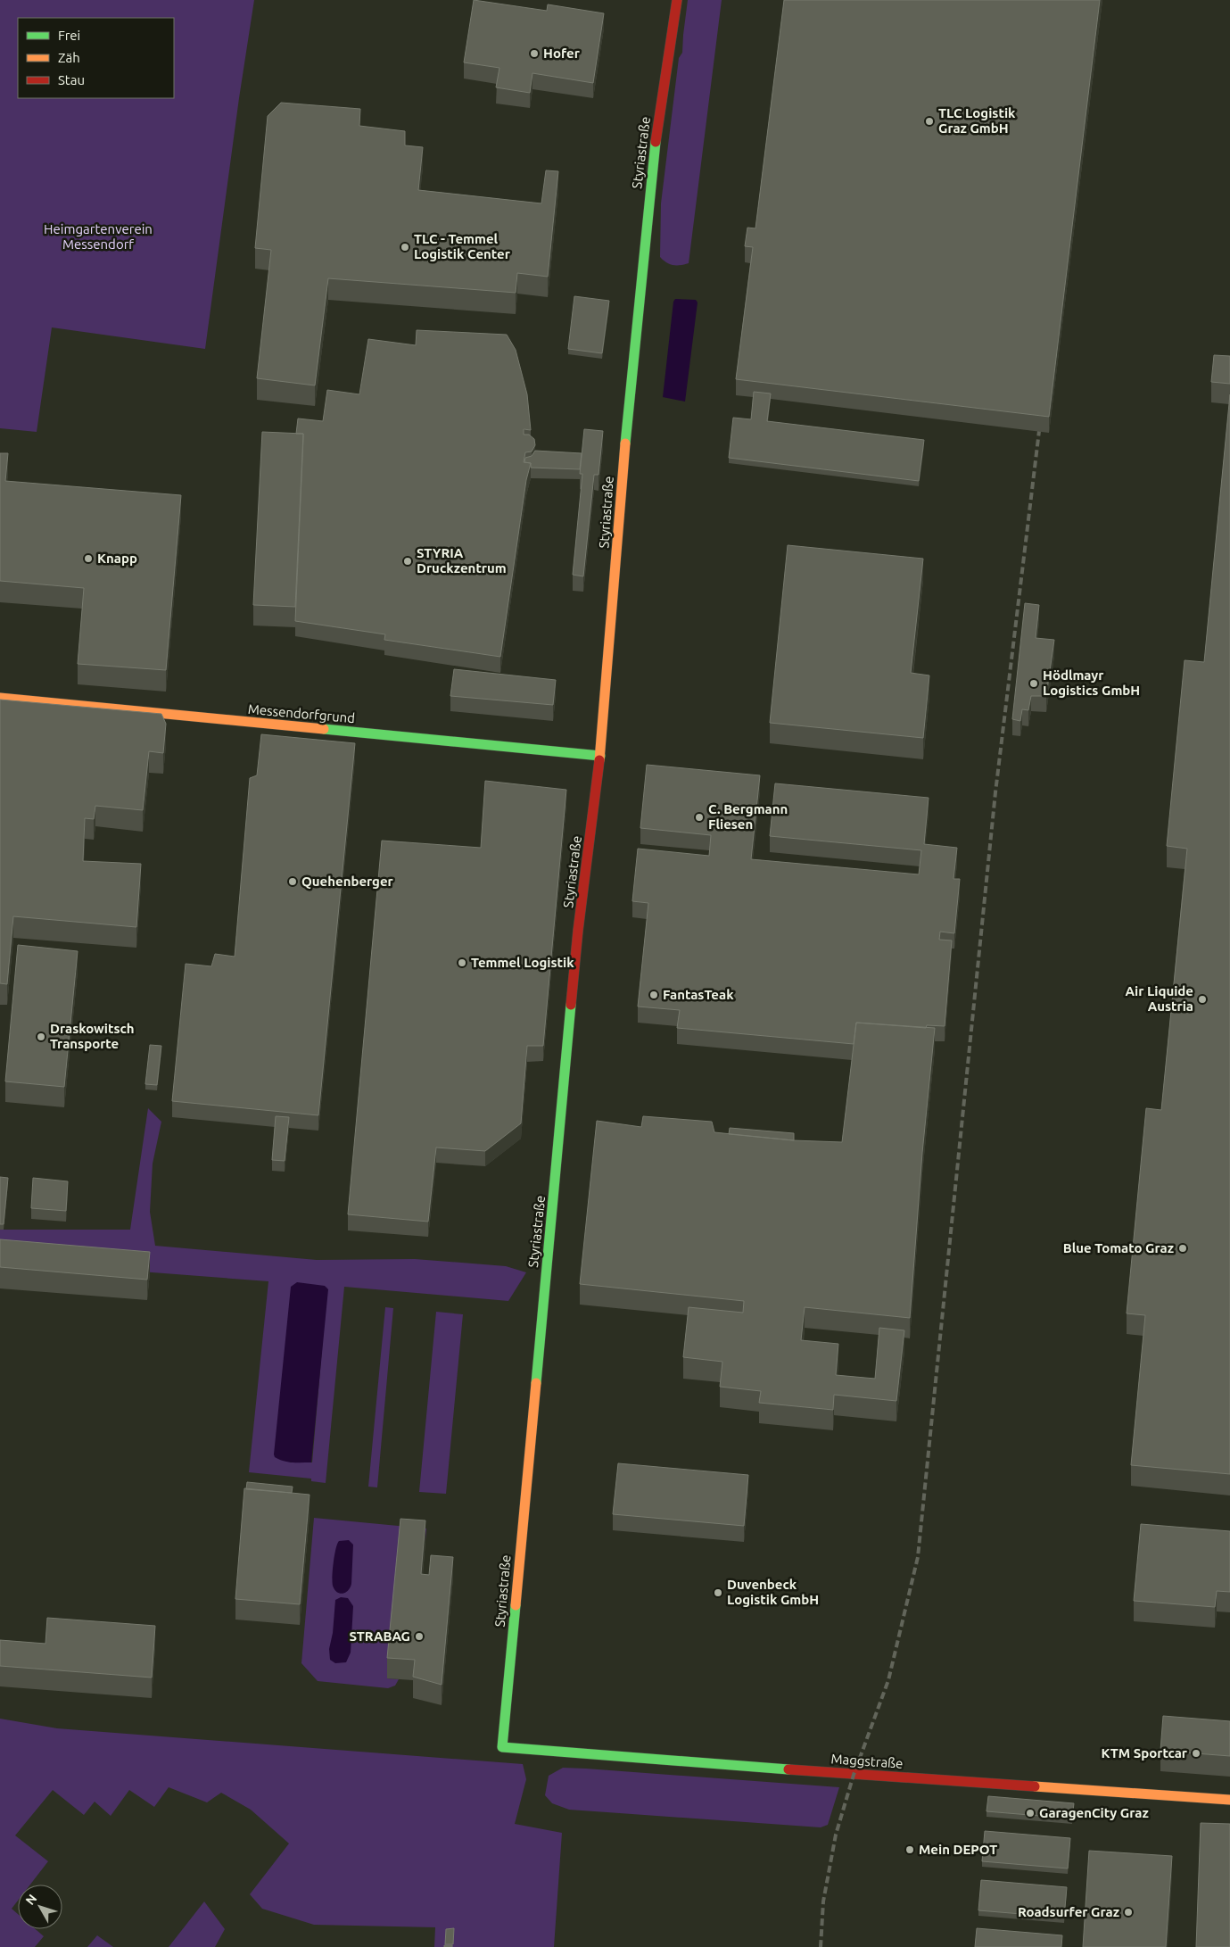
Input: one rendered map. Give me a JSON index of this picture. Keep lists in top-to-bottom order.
{
  "streets": {
    "street": ["Styriastraße", "Messendorfgrund", "Maggstraße"]
  },
  "crossings": [
    ["Styriastraße", "Messendorfgrund"],
    ["Styriastraße", "Maggstraße"]
  ],
  "parks": ["Heimgartenverein Messendorf"],
  "places": [
    "Hofer",
    "TLC Logistik Graz GmbH",
    "TLC - Temmel Logistik Center",
    "Knapp",
    "STYRIA Druckzentrum",
    "Hödlmayr Logistics GmbH",
    "C. Bergmann Fliesen",
    "Quehenberger",
    "Temmel Logistik",
    "FantasTeak",
    "Air Liquide Austria",
    "Draskowitsch Transporte",
    "Blue Tomato Graz",
    "Duvenbeck Logistik GmbH",
    "STRABAG",
    "KTM Sportcar",
    "GaragenCity Graz",
    "Mein DEPOT",
    "Roadsurfer Graz"
  ],
  "legend": ["Frei", "Zäh", "Stau"],
  "north": "top left"
}
